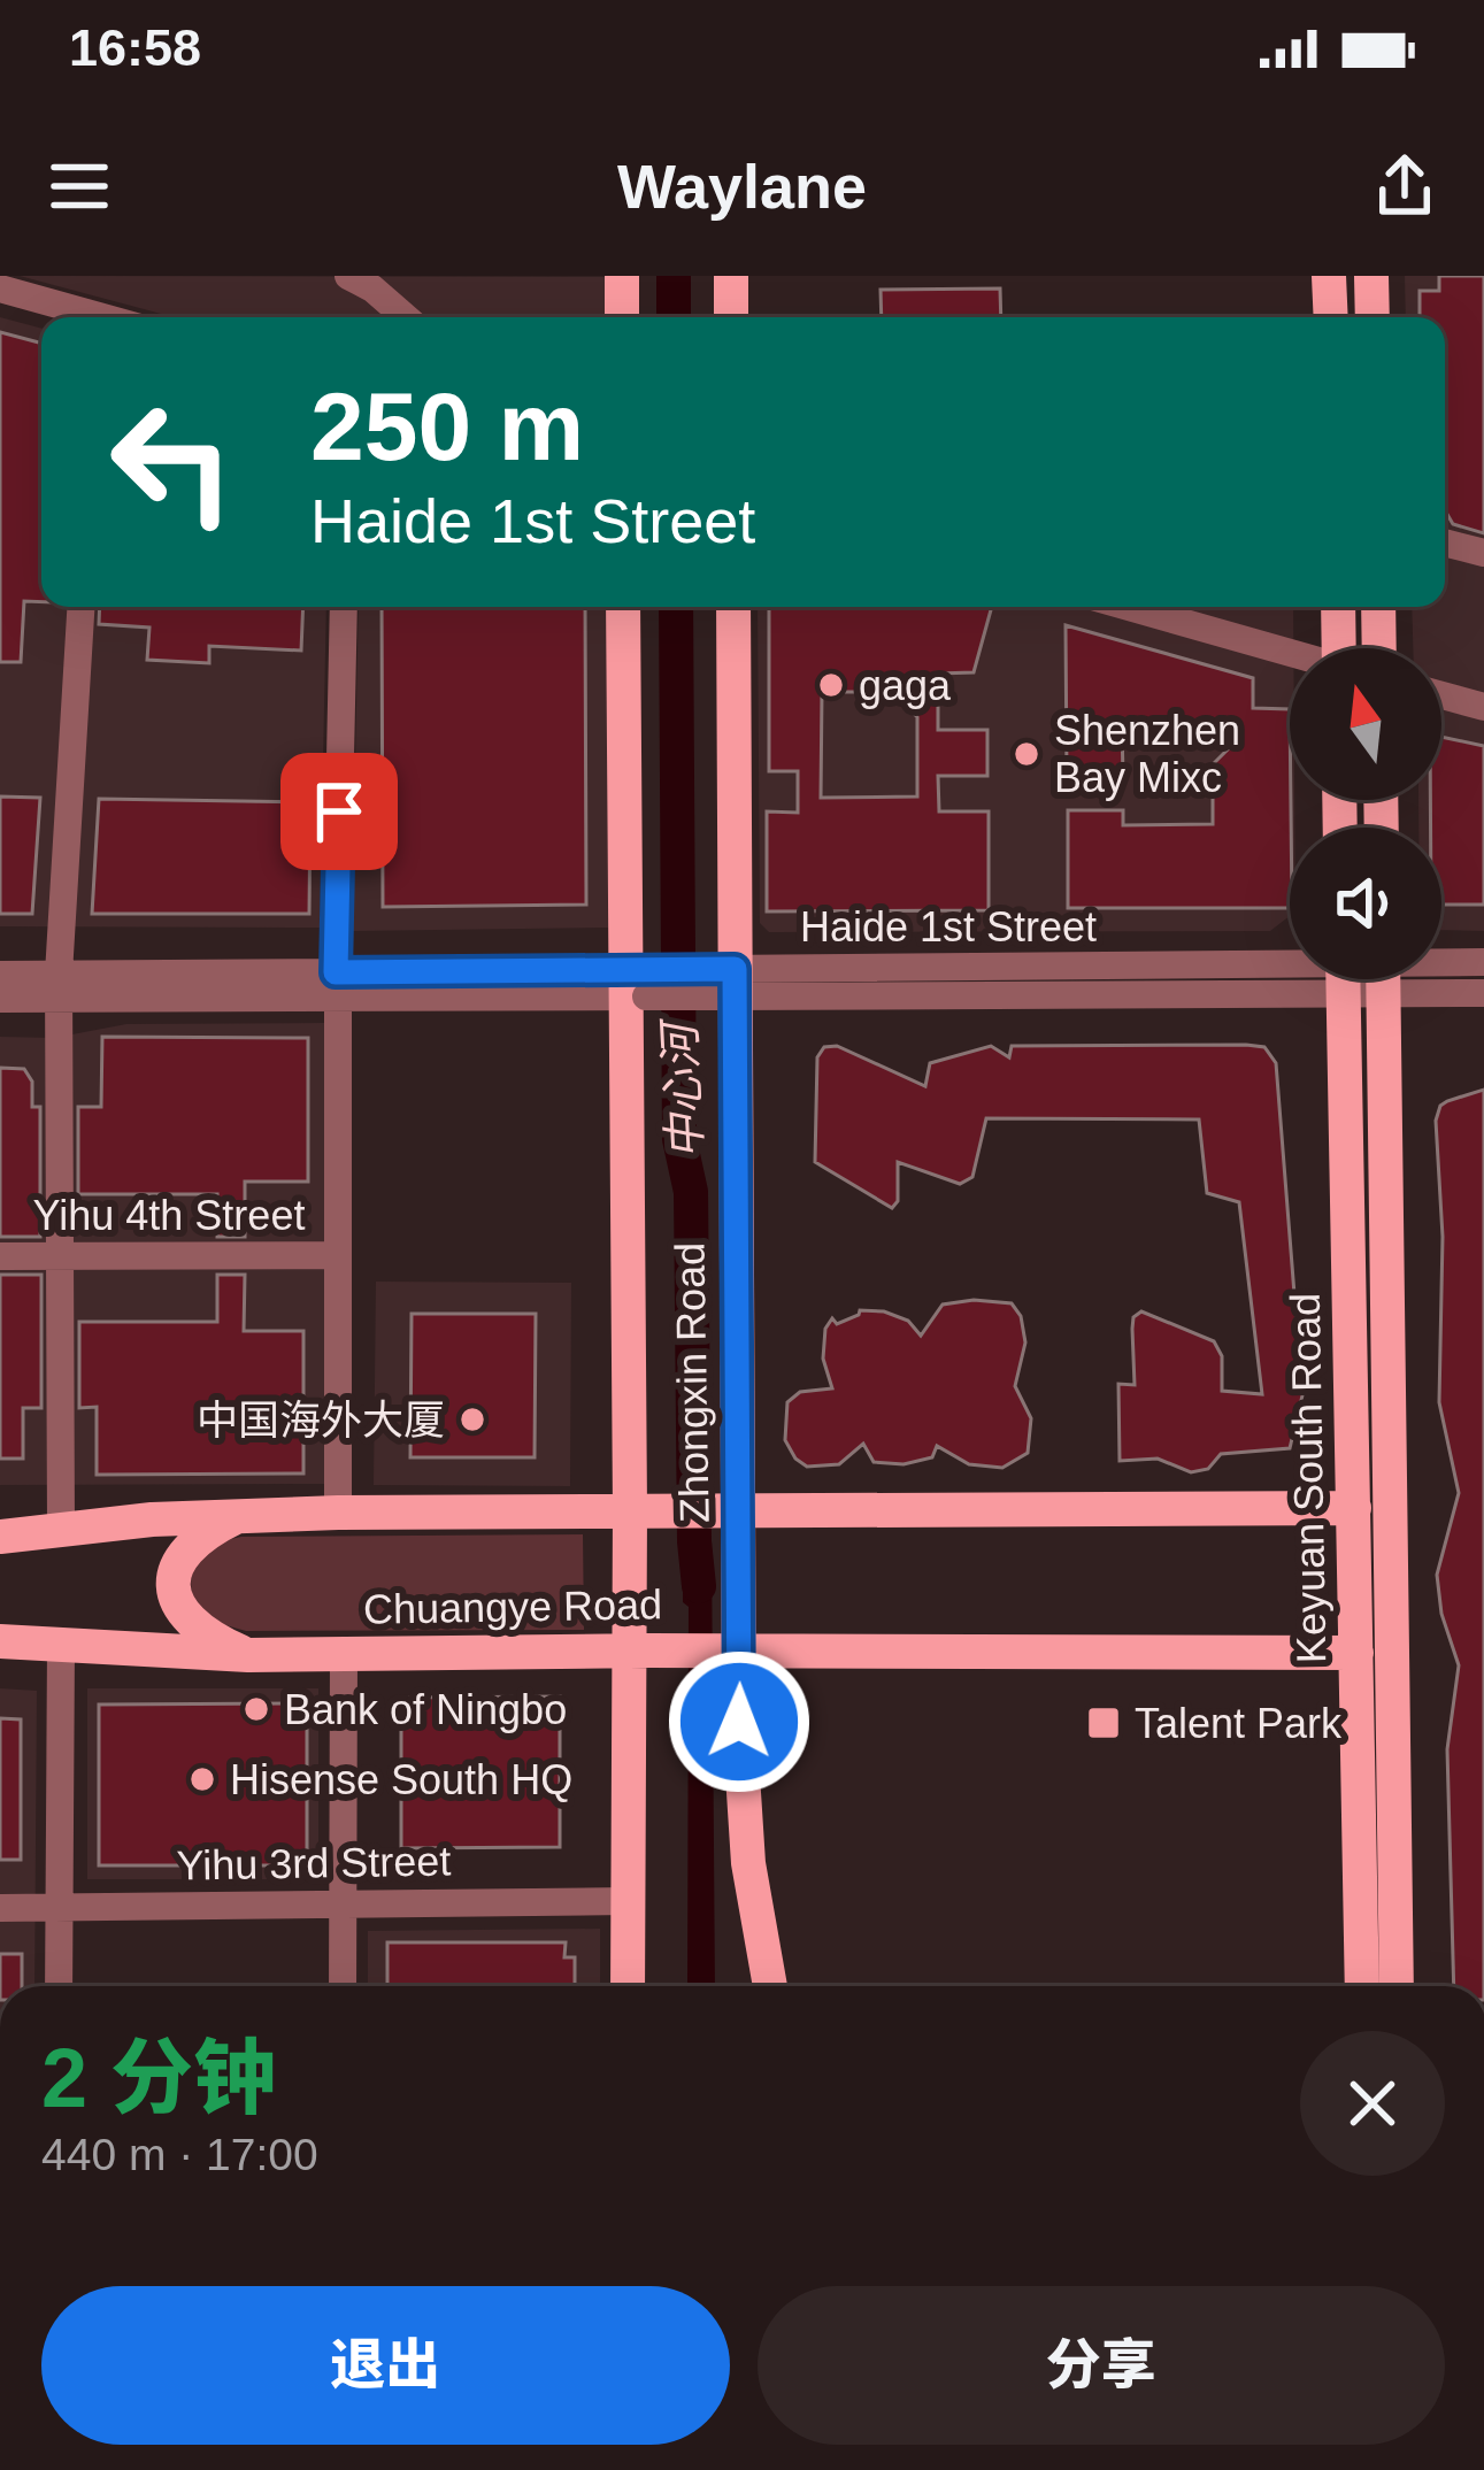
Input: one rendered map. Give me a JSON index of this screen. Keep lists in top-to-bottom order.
{
  "streets": {
    "main road": ["Zhongxin Road", "Keyuan South Road", "Chuangye Road"],
    "street": ["Haide 1st Street", "Yihu 4th Street", "Yihu 3rd Street"]
  },
  "crossings": [
    ["Haide 1st Street", "Zhongxin Road"],
    ["Zhongxin Road", "Chuangye Road"],
    ["Zhongxin Road", "Yihu 3rd Street"],
    ["Keyuan South Road", "Chuangye Road"]
  ],
  "water": ["中心河"],
  "places": {
    "other": [
      "gaga",
      "Shenzhen Bay Mixc",
      "中国海外大厦",
      "Bank of Ningbo",
      "Hisense South HQ"
    ],
    "transit": ["Talent Park"]
  },
  "north": "top",
  "page": {
    "status": "16:58",
    "header": "Waylane",
    "turn": ["250 m", "Haide 1st Street"],
    "heading": ["2 分钟", "440 m · 17:00"],
    "buttons": ["退出", "分享"]
  }
}
